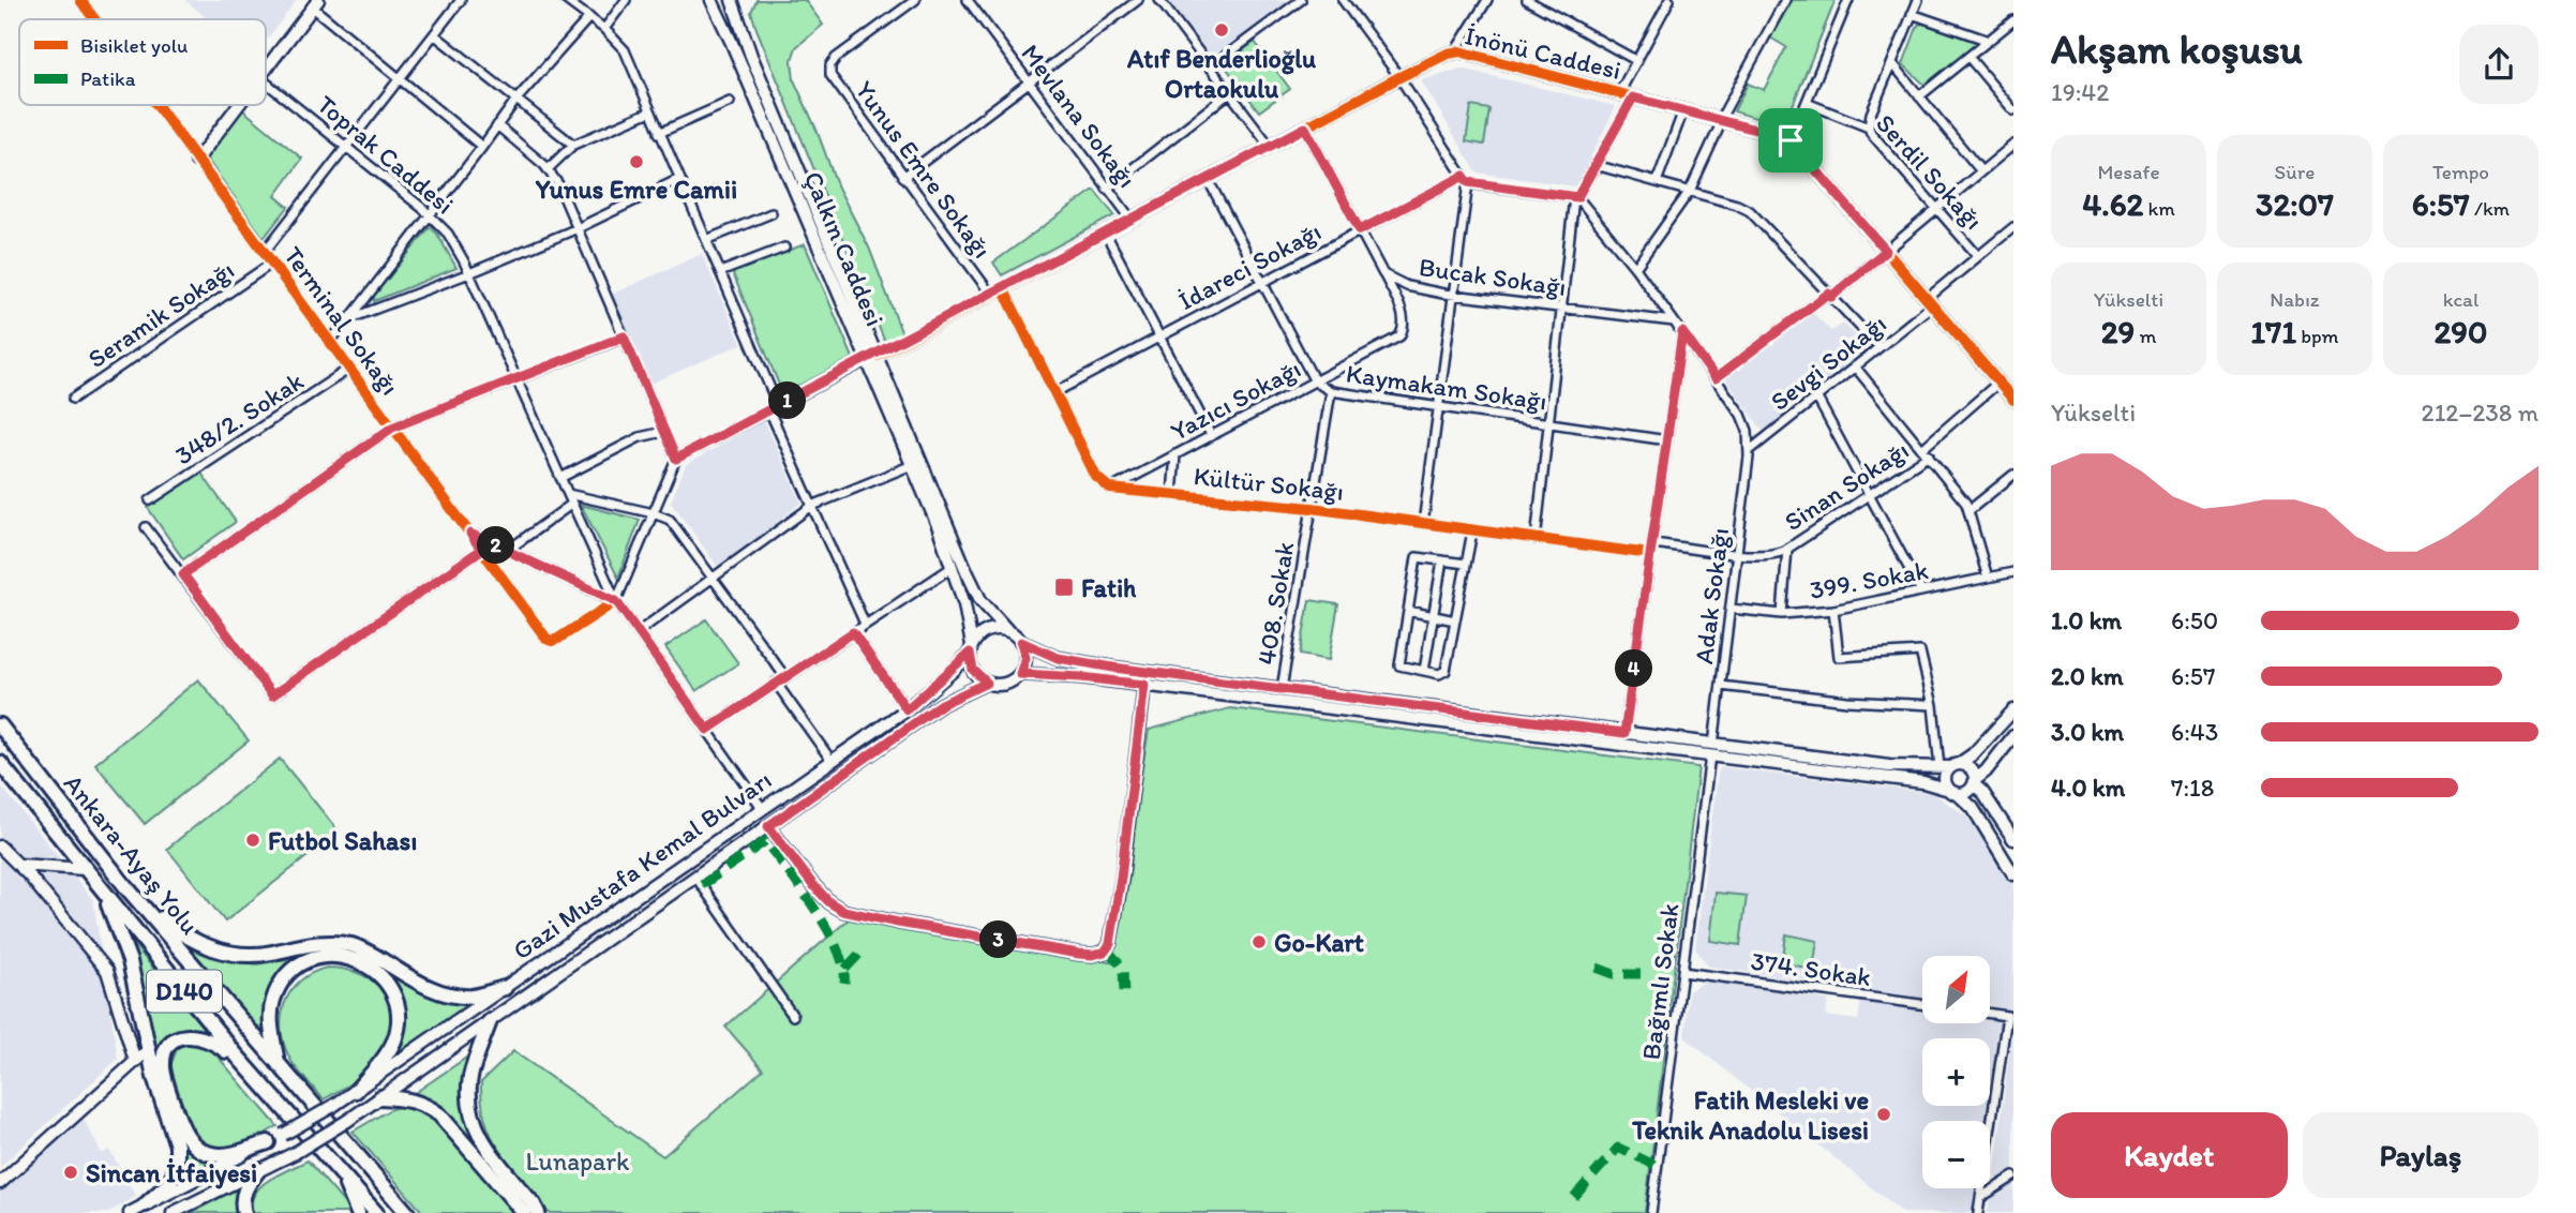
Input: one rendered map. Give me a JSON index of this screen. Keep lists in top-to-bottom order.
{
  "streets": {
    "highway": ["Ankara-Ayaş Yolu", "D140"],
    "main road": ["İnönü Caddesi", "Çalkın Caddesi", "Gazi Mustafa Kemal Bulvarı"],
    "street": [
      "Mevlana Sokağı",
      "Toprak Caddesi",
      "Yunus Emre Sokağı",
      "Serdil Sokağı",
      "İdareci Sokağı",
      "Bucak Sokağı",
      "Seramik Sokağı",
      "Terminal Sokağı",
      "Sevgi Sokağı",
      "Kaymakam Sokağı",
      "Yazıcı Sokağı",
      "348/2. Sokak",
      "Kültür Sokağı",
      "Sinan Sokağı",
      "399. Sokak",
      "Adak Sokağı",
      "408. Sokak",
      "374. Sokak",
      "Bağımlı Sokak"
    ]
  },
  "crossings": [
    ["İnönü Caddesi", "Mevlana Sokağı"],
    ["İnönü Caddesi", "Yunus Emre Sokağı"],
    ["İnönü Caddesi", "Çalkın Caddesi"],
    ["İnönü Caddesi", "Bucak Sokağı"],
    ["İnönü Caddesi", "Kaymakam Sokağı"],
    ["Toprak Caddesi", "Terminal Sokağı"],
    ["Toprak Caddesi", "Gazi Mustafa Kemal Bulvarı"],
    ["Serdil Sokağı", "Sevgi Sokağı"],
    ["Çalkın Caddesi", "Gazi Mustafa Kemal Bulvarı"],
    ["İdareci Sokağı", "Bucak Sokağı"],
    ["İdareci Sokağı", "Kaymakam Sokağı"],
    ["Bucak Sokağı", "Yazıcı Sokağı"],
    ["Bucak Sokağı", "Adak Sokağı"],
    ["Seramik Sokağı", "Terminal Sokağı"],
    ["Terminal Sokağı", "348/2. Sokak"],
    ["Sevgi Sokağı", "Adak Sokağı"],
    ["Kaymakam Sokağı", "Yazıcı Sokağı"],
    ["Kaymakam Sokağı", "408. Sokak"],
    ["Yazıcı Sokağı", "Kültür Sokağı"],
    ["Kültür Sokağı", "408. Sokak"],
    ["Sinan Sokağı", "Adak Sokağı"],
    ["399. Sokak", "Adak Sokağı"],
    ["Adak Sokağı", "Bağımlı Sokak"],
    ["374. Sokak", "Bağımlı Sokak"]
  ],
  "parks": ["Lunapark"],
  "places": {
    "other": [
      "Atıf Benderlioğlu Ortaokulu",
      "Yunus Emre Camii",
      "Futbol Sahası",
      "Go-Kart",
      "Fatih Mesleki ve Teknik Anadolu Lisesi",
      "Sincan İtfaiyesi"
    ],
    "transit": ["Fatih"]
  },
  "legend": ["Bisiklet yolu", "Patika"],
  "north": "top right",
  "page": {
    "heading": ["Akşam koşusu", "19:42"],
    "stats": [
      ["Mesafe", "4.62 km"],
      ["Süre", "32:07"],
      ["Tempo", "6:57 /km"],
      ["Yükselti", "29 m"],
      ["Nabız", "171 bpm"],
      ["kcal", "290"]
    ],
    "pins": [
      "1",
      "2",
      "4",
      "3"
    ],
    "chart": ["Yükselti", "212–238 m"],
    "list": [
      {
        "name": "1.0 km",
        "note": "6:50"
      },
      {
        "name": "2.0 km",
        "note": "6:57"
      },
      {
        "name": "3.0 km",
        "note": "6:43"
      },
      {
        "name": "4.0 km",
        "note": "7:18"
      }
    ],
    "map_buttons": ["+", "−"],
    "buttons": ["Kaydet", "Paylaş"]
  }
}
